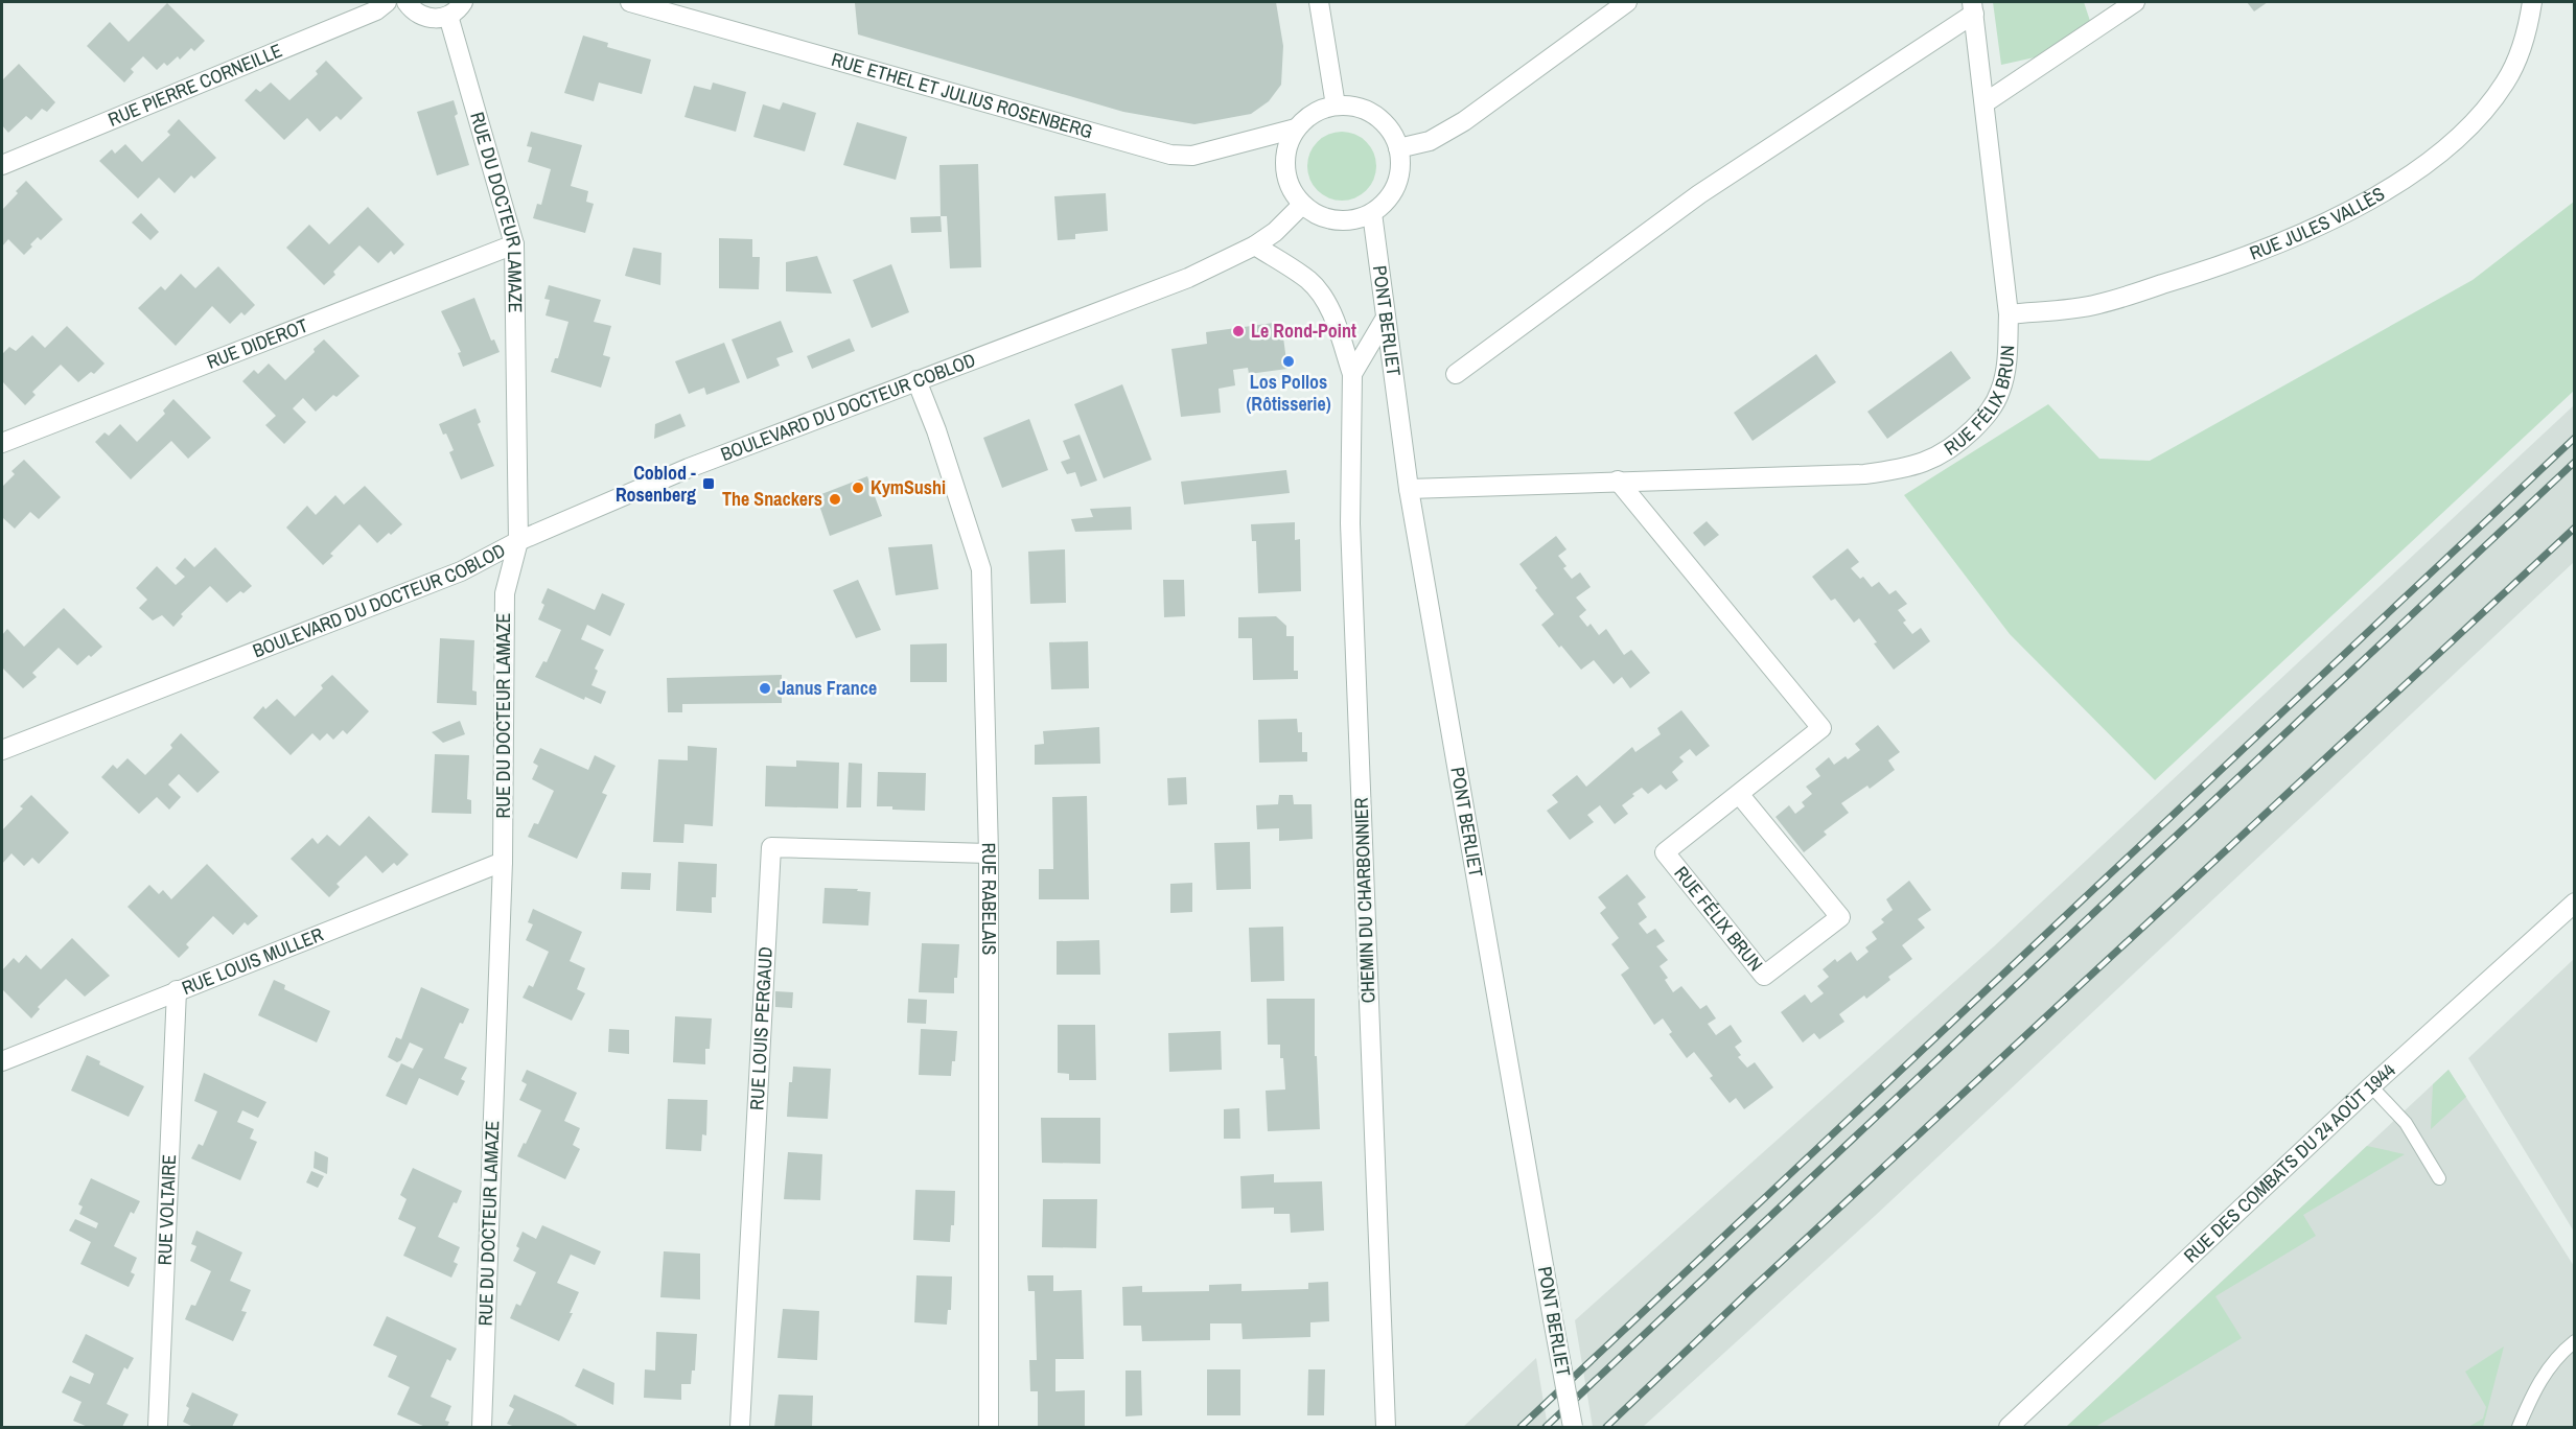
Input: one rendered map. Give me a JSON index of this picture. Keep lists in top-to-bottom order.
{
  "streets": {
    "street": [
      "RUE PIERRE CORNEILLE",
      "RUE ETHEL ET JULIUS ROSENBERG",
      "RUE DU DOCTEUR LAMAZE",
      "RUE JULES VALLÈS",
      "PONT BERLIET",
      "RUE DIDEROT",
      "RUE FÉLIX BRUN",
      "BOULEVARD DU DOCTEUR COBLOD",
      "RUE RABELAIS",
      "CHEMIN DU CHARBONNIER",
      "RUE LOUIS MULLER",
      "RUE LOUIS PERGAUD",
      "RUE DES COMBATS DU 24 AOÛT 1944",
      "RUE VOLTAIRE"
    ]
  },
  "crossings": [
    ["RUE ETHEL ET JULIUS ROSENBERG", "PONT BERLIET"],
    ["RUE ETHEL ET JULIUS ROSENBERG", "BOULEVARD DU DOCTEUR COBLOD"],
    ["RUE DU DOCTEUR LAMAZE", "RUE DIDEROT"],
    ["RUE DU DOCTEUR LAMAZE", "BOULEVARD DU DOCTEUR COBLOD"],
    ["RUE DU DOCTEUR LAMAZE", "RUE LOUIS MULLER"],
    ["RUE JULES VALLÈS", "RUE FÉLIX BRUN"],
    ["PONT BERLIET", "RUE FÉLIX BRUN"],
    ["PONT BERLIET", "BOULEVARD DU DOCTEUR COBLOD"],
    ["BOULEVARD DU DOCTEUR COBLOD", "RUE RABELAIS"],
    ["BOULEVARD DU DOCTEUR COBLOD", "CHEMIN DU CHARBONNIER"],
    ["RUE RABELAIS", "RUE LOUIS PERGAUD"],
    ["RUE LOUIS MULLER", "RUE VOLTAIRE"]
  ],
  "places": {
    "other": [
      "Le Rond-Point",
      "Los Pollos (Rôtisserie)",
      "KymSushi",
      "The Snackers",
      "Janus France"
    ],
    "transit": ["Coblod - Rosenberg"]
  }
}
